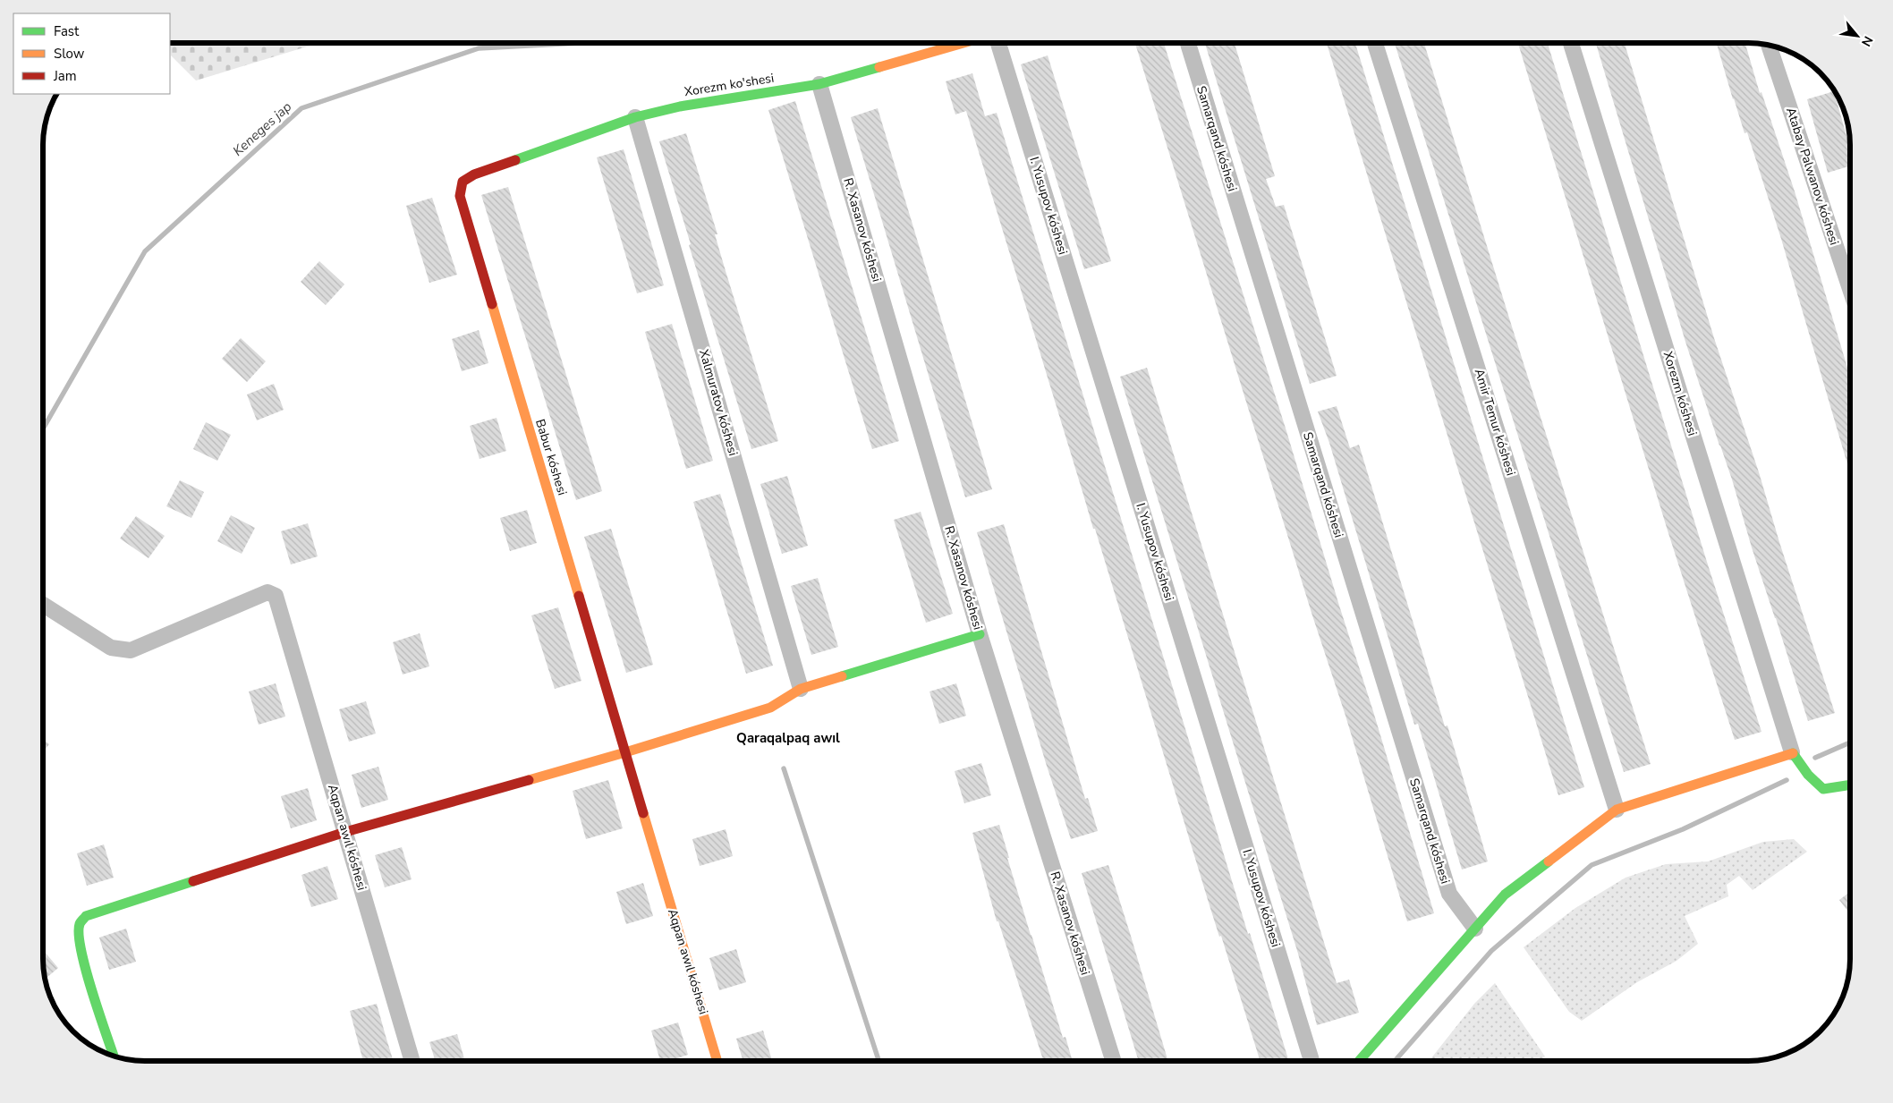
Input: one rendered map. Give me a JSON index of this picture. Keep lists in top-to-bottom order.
{
  "streets": {
    "street": [
      "Xorezm ko'shesi",
      "Samarqand kóshesi",
      "Atabay Palwanov kóshesi",
      "I. Yusupov kóshesi",
      "R. Xasanov kóshesi",
      "Xorezm kóshesi",
      "Xalmuratov kóshesi",
      "Amir Temur kóshesi",
      "Babur kóshesi",
      "Aqpan awıl kóshesi"
    ]
  },
  "crossings": [
    ["Xorezm ko'shesi", "R. Xasanov kóshesi"],
    ["Xorezm ko'shesi", "Xalmuratov kóshesi"],
    ["Xorezm ko'shesi", "Babur kóshesi"],
    ["Babur kóshesi", "Aqpan awıl kóshesi"]
  ],
  "districts": ["Qaraqalpaq awıl"],
  "water": ["Keneges jap"],
  "legend": ["Fast", "Slow", "Jam"],
  "north": "bottom right"
}
